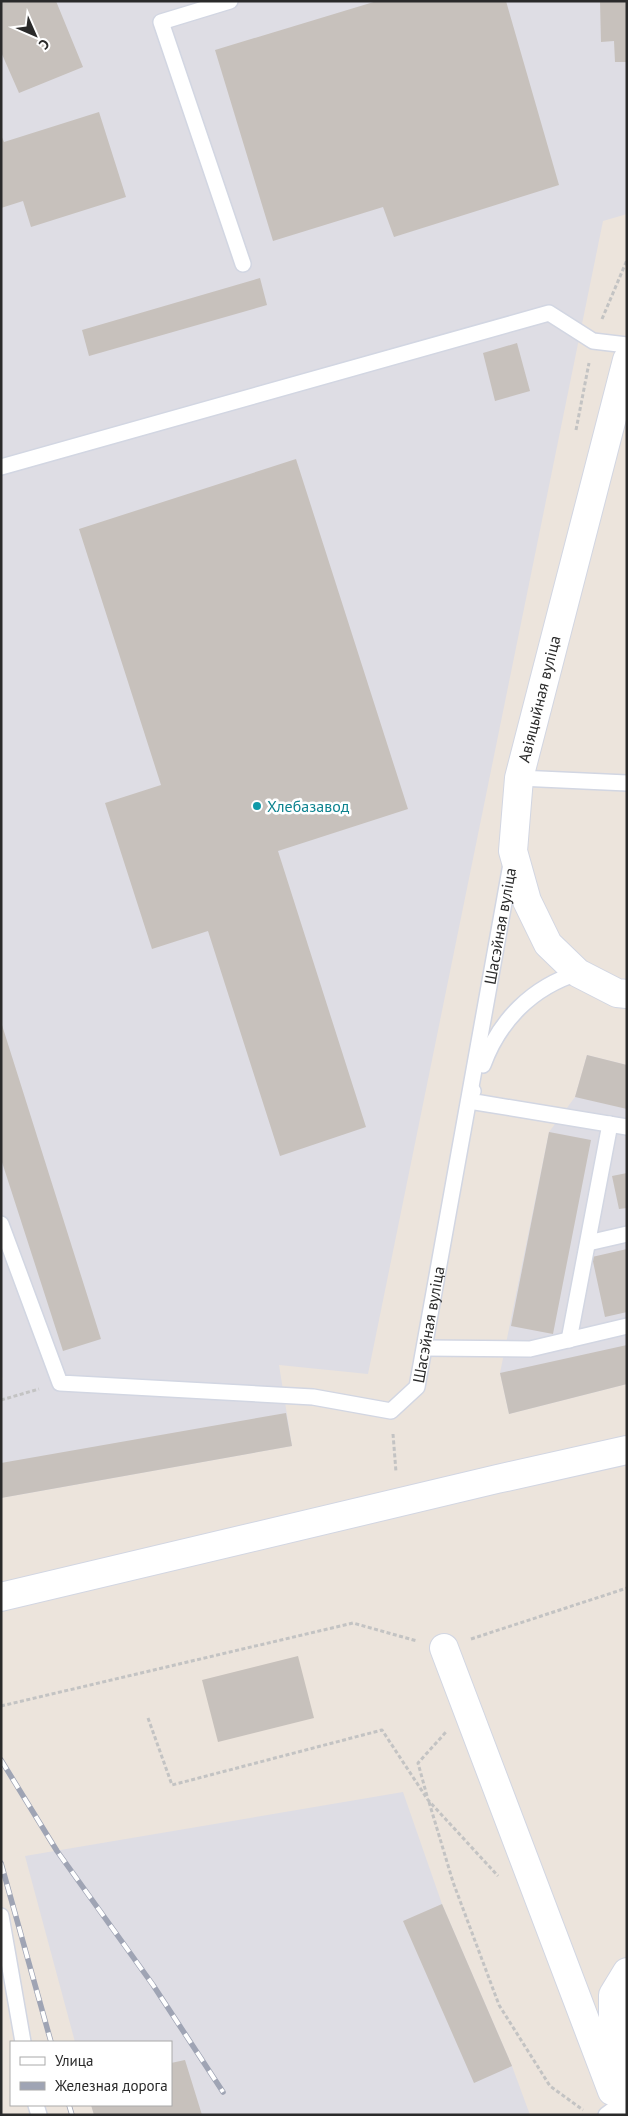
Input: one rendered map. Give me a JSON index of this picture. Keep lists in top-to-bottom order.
{
  "streets": {
    "main road": ["Авіяцыйная вуліца"],
    "lane": ["Шасэйная вуліца"]
  },
  "crossings": [
    ["Авіяцыйная вуліца", "Шасэйная вуліца"]
  ],
  "places": ["Хлебазавод"],
  "legend": ["Улица", "Железная дорога"],
  "north": "bottom right"
}
